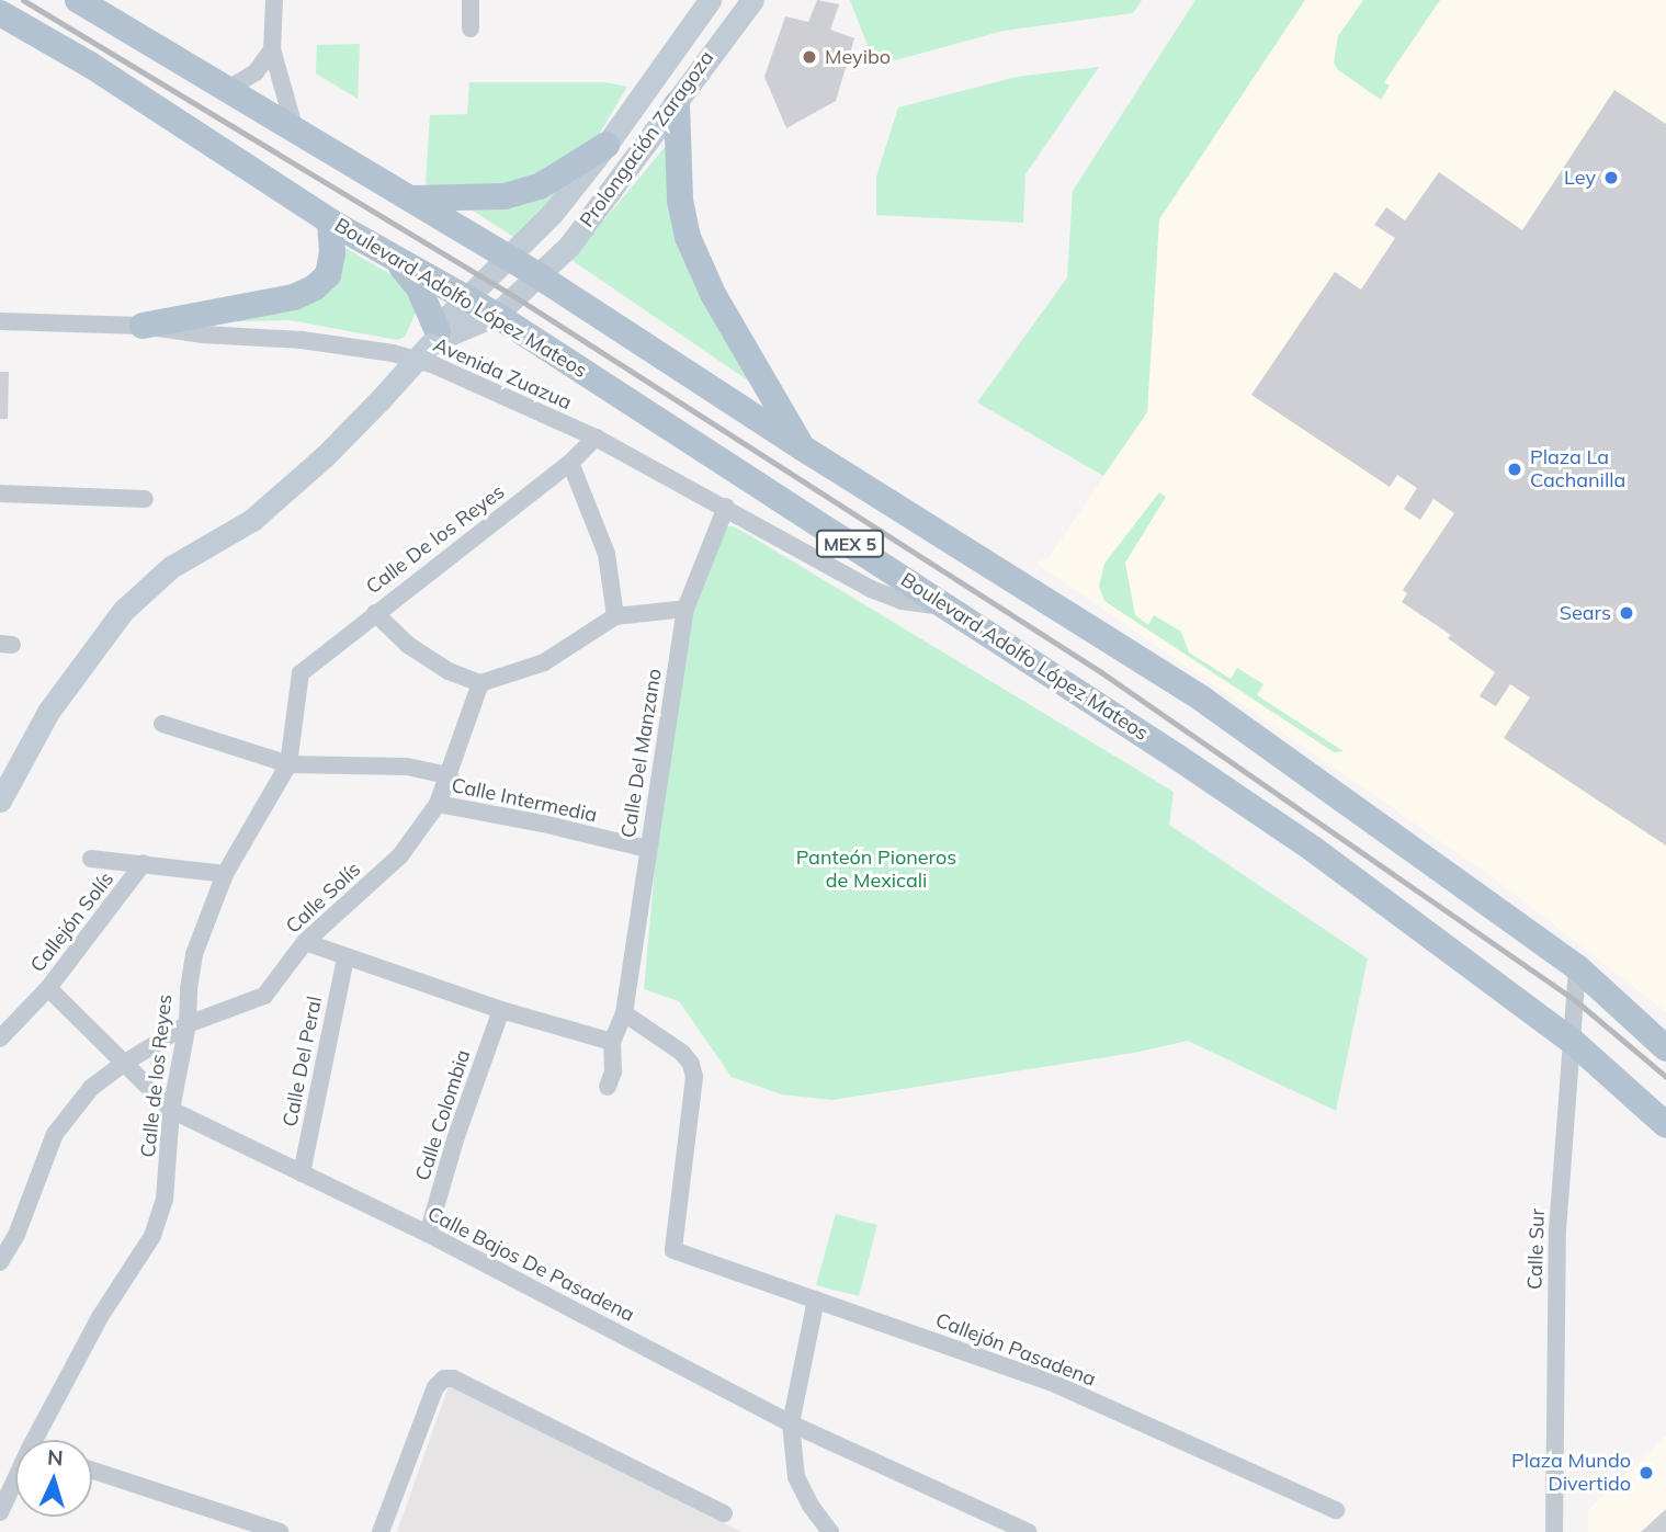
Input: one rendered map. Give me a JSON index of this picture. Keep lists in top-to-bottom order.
{
  "streets": {
    "main road": ["Prolongación Zaragoza", "Boulevard Adolfo López Mateos", "MEX 5"],
    "street": [
      "Avenida Zuazua",
      "Calle De los Reyes",
      "Calle Del Manzano",
      "Calle Intermedia",
      "Calle Solís",
      "Callejón Solís",
      "Calle Del Peral",
      "Calle de los Reyes",
      "Calle Colombia",
      "Calle Sur",
      "Calle Bajos De Pasadena",
      "Callejón Pasadena"
    ]
  },
  "crossings": [
    ["Prolongación Zaragoza", "Boulevard Adolfo López Mateos"],
    ["Prolongación Zaragoza", "MEX 5"],
    ["Boulevard Adolfo López Mateos", "Avenida Zuazua"],
    ["Boulevard Adolfo López Mateos", "Calle Sur"],
    ["Avenida Zuazua", "Calle De los Reyes"],
    ["Avenida Zuazua", "Calle Del Manzano"],
    ["Calle De los Reyes", "Calle de los Reyes"],
    ["MEX 5", "Calle Sur"],
    ["Calle Del Manzano", "Calle Intermedia"],
    ["Calle Del Manzano", "Callejón Pasadena"],
    ["Calle Intermedia", "Calle Solís"],
    ["Calle Intermedia", "Calle de los Reyes"],
    ["Calle Solís", "Calle de los Reyes"],
    ["Calle Solís", "Calle Bajos De Pasadena"],
    ["Callejón Solís", "Calle de los Reyes"],
    ["Callejón Solís", "Calle Bajos De Pasadena"],
    ["Calle Del Peral", "Calle Bajos De Pasadena"],
    ["Calle de los Reyes", "Calle Bajos De Pasadena"],
    ["Calle Colombia", "Calle Bajos De Pasadena"]
  ],
  "parks": ["Panteón Pioneros de Mexicali"],
  "places": [
    "Meyibo",
    "Ley",
    "Plaza La Cachanilla",
    "Sears",
    "Plaza Mundo Divertido"
  ],
  "north": "top"
}
